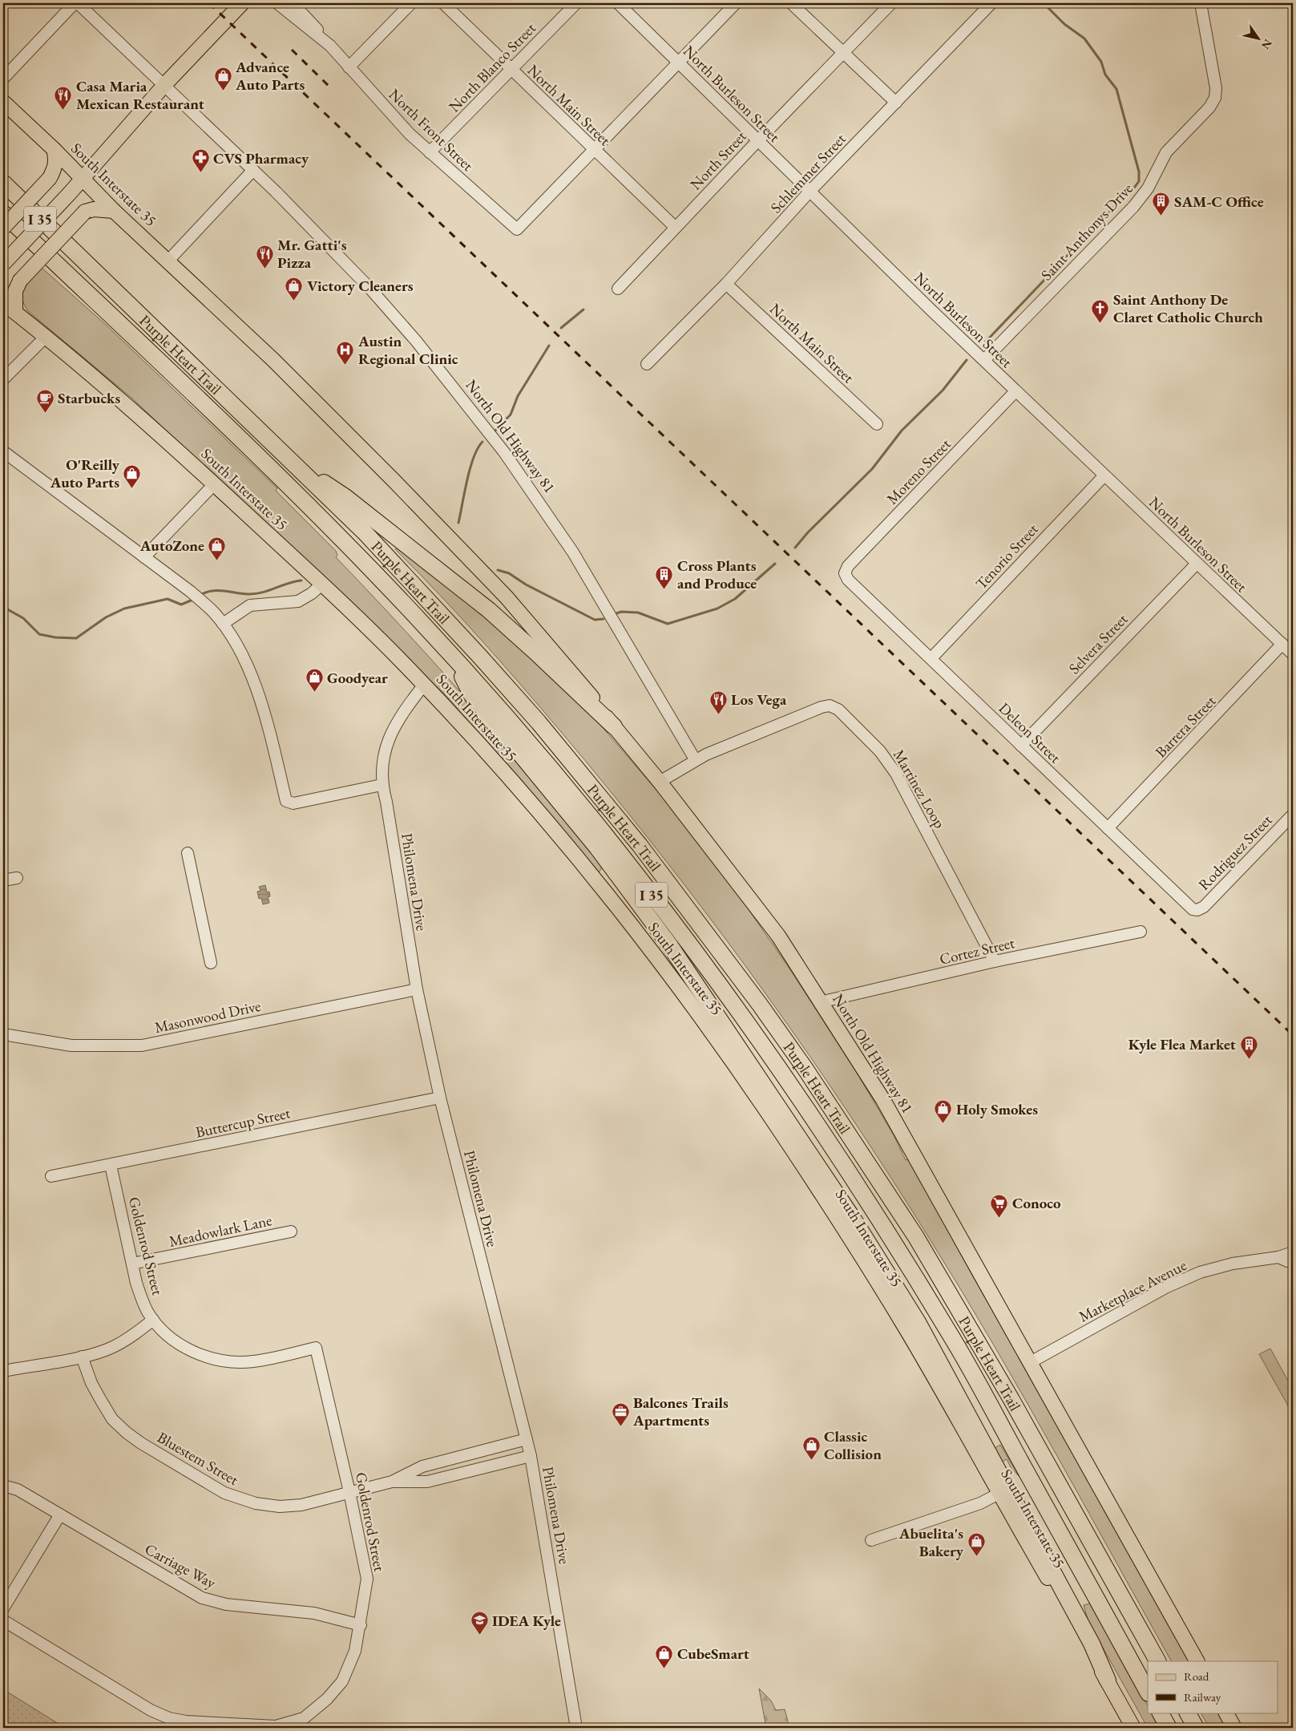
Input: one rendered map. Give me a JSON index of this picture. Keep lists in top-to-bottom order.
{
  "streets": {
    "highway": ["I 35", "Purple Heart Trail"],
    "main road": ["South Interstate 35", "North Old Highway 81"],
    "street": [
      "North Blanco Street",
      "North Burleson Street",
      "North Main Street",
      "North Front Street",
      "North Street",
      "Schlemmer Street",
      "Saint Anthonys Drive",
      "Moreno Street",
      "Tenorio Street",
      "Selvera Street",
      "Barrera Street",
      "Deleon Street",
      "Martinez Loop",
      "Rodriguez Street",
      "Philomena Drive",
      "Cortez Street",
      "Masonwood Drive",
      "Buttercup Street",
      "Meadowlark Lane",
      "Goldenrod Street",
      "Marketplace Avenue",
      "Bluestem Street",
      "Carriage Way"
    ]
  },
  "crossings": [
    ["North Blanco Street", "North Main Street"],
    ["North Blanco Street", "North Front Street"],
    ["North Burleson Street", "North Street"],
    ["North Burleson Street", "Schlemmer Street"],
    ["North Burleson Street", "Saint Anthonys Drive"],
    ["North Burleson Street", "Moreno Street"],
    ["North Burleson Street", "Tenorio Street"],
    ["North Burleson Street", "Selvera Street"],
    ["North Burleson Street", "Barrera Street"],
    ["North Main Street", "North Front Street"],
    ["North Main Street", "North Street"],
    ["North Main Street", "Schlemmer Street"],
    ["South Interstate 35", "North Old Highway 81"],
    ["South Interstate 35", "Martinez Loop"],
    ["South Interstate 35", "Philomena Drive"],
    ["North Old Highway 81", "Martinez Loop"],
    ["North Old Highway 81", "Cortez Street"],
    ["North Old Highway 81", "Marketplace Avenue"],
    ["Moreno Street", "Deleon Street"],
    ["Tenorio Street", "Deleon Street"],
    ["Selvera Street", "Deleon Street"],
    ["Barrera Street", "Deleon Street"],
    ["Deleon Street", "Rodriguez Street"],
    ["Martinez Loop", "Cortez Street"],
    ["Philomena Drive", "Masonwood Drive"],
    ["Philomena Drive", "Buttercup Street"],
    ["Philomena Drive", "Bluestem Street"],
    ["Buttercup Street", "Goldenrod Street"],
    ["Meadowlark Lane", "Goldenrod Street"],
    ["Goldenrod Street", "Bluestem Street"],
    ["Goldenrod Street", "Carriage Way"]
  ],
  "places": {
    "shop": [
      "Advance Auto Parts",
      "Victory Cleaners",
      "O'Reilly Auto Parts",
      "AutoZone",
      "Goodyear",
      "Holy Smokes",
      "Classic Collision",
      "Abuelita's Bakery",
      "CubeSmart"
    ],
    "restaurant": ["Casa Maria Mexican Restaurant", "Mr. Gatti's Pizza", "Los Vega"],
    "pharmacy": ["CVS Pharmacy"],
    "building": ["SAM-C Office", "Cross Plants and Produce", "Kyle Flea Market"],
    "church": ["Saint Anthony De Claret Catholic Church"],
    "hospital": ["Austin Regional Clinic"],
    "cafe": ["Starbucks"],
    "supermarket": ["Conoco"],
    "office": ["Balcones Trails Apartments"],
    "school or university": ["IDEA Kyle"]
  },
  "legend": ["Road", "Railway"],
  "north": "bottom right"
}
